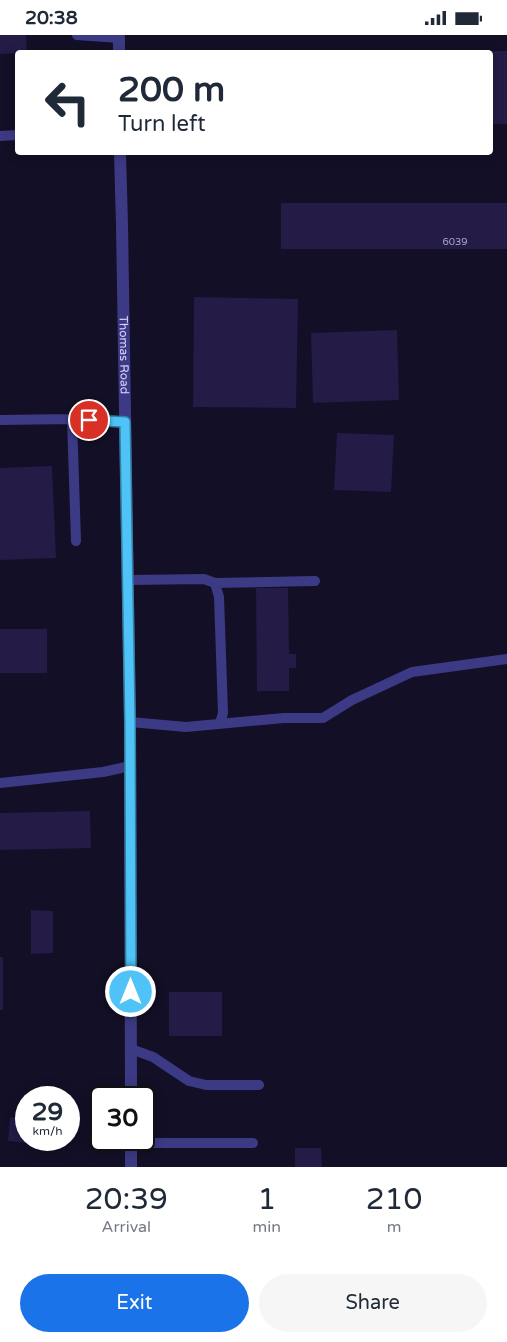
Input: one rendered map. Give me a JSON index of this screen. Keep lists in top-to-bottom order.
{
  "streets": {
    "street": ["Thomas Road"]
  },
  "house_numbers": ["6039"],
  "page": {
    "status": "20:38",
    "turn": ["200 m", "Turn left"],
    "speed": "29 km/h",
    "limit": "30",
    "eta": [
      "20:39",
      "Arrival",
      "1",
      "min",
      "210",
      "m"
    ],
    "buttons": ["Exit", "Share"]
  }
}
